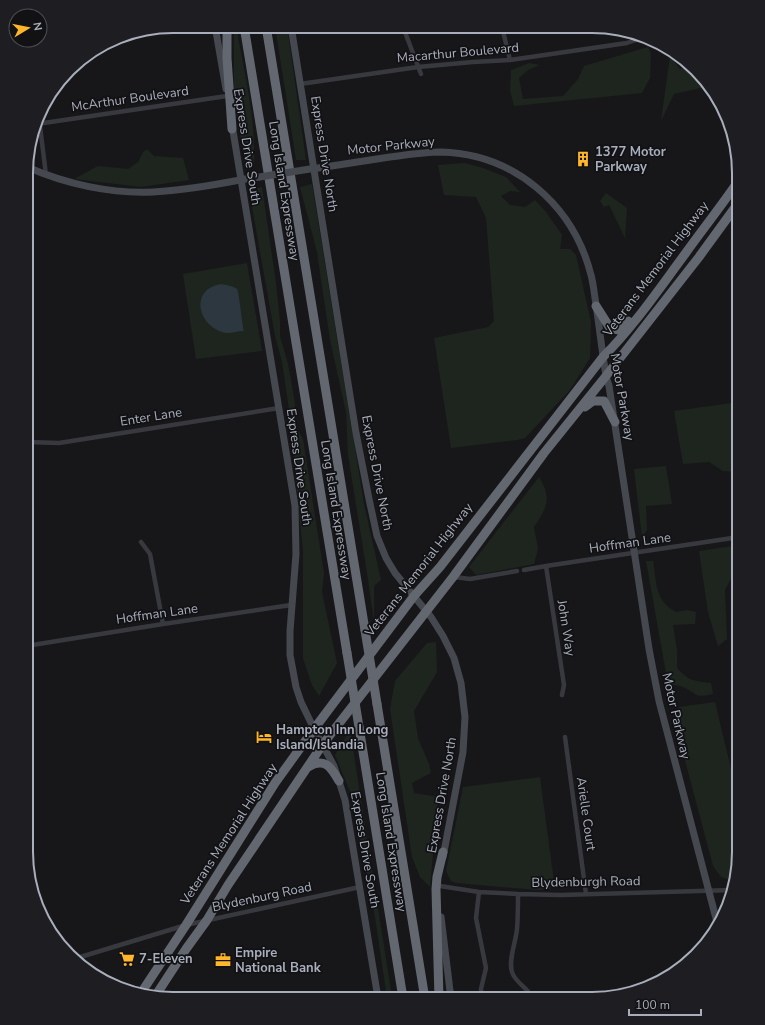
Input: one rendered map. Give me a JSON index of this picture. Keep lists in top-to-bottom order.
{
  "streets": {
    "highway": ["Long Island Expressway", "Veterans Memorial Highway"],
    "main road": ["Motor Parkway", "Express Drive South", "Express Drive North"],
    "street": [
      "Macarthur Boulevard",
      "McArthur Boulevard",
      "Enter Lane",
      "Hoffman Lane",
      "John Way",
      "Arielle Court",
      "Blydenburgh Road",
      "Blydenburg Road"
    ]
  },
  "crossings": [
    ["Macarthur Boulevard", "Express Drive North"],
    ["McArthur Boulevard", "Express Drive South"],
    ["Motor Parkway", "Express Drive South"],
    ["Motor Parkway", "Express Drive North"],
    ["Motor Parkway", "Veterans Memorial Highway"],
    ["Motor Parkway", "Hoffman Lane"],
    ["Motor Parkway", "Blydenburgh Road"],
    ["Express Drive South", "Veterans Memorial Highway"],
    ["Express Drive South", "Enter Lane"],
    ["Express Drive South", "Hoffman Lane"],
    ["Express Drive South", "Blydenburg Road"],
    ["Express Drive North", "Veterans Memorial Highway"],
    ["Express Drive North", "Blydenburgh Road"],
    ["Veterans Memorial Highway", "Blydenburg Road"],
    ["Hoffman Lane", "John Way"],
    ["Arielle Court", "Blydenburgh Road"]
  ],
  "places": {
    "building": ["1377 Motor Parkway"],
    "hotel": ["Hampton Inn Long Island/Islandia"],
    "supermarket": ["7-Eleven"],
    "office": ["Empire National Bank"]
  },
  "scale_bar": "100 m",
  "north": "right"
}
